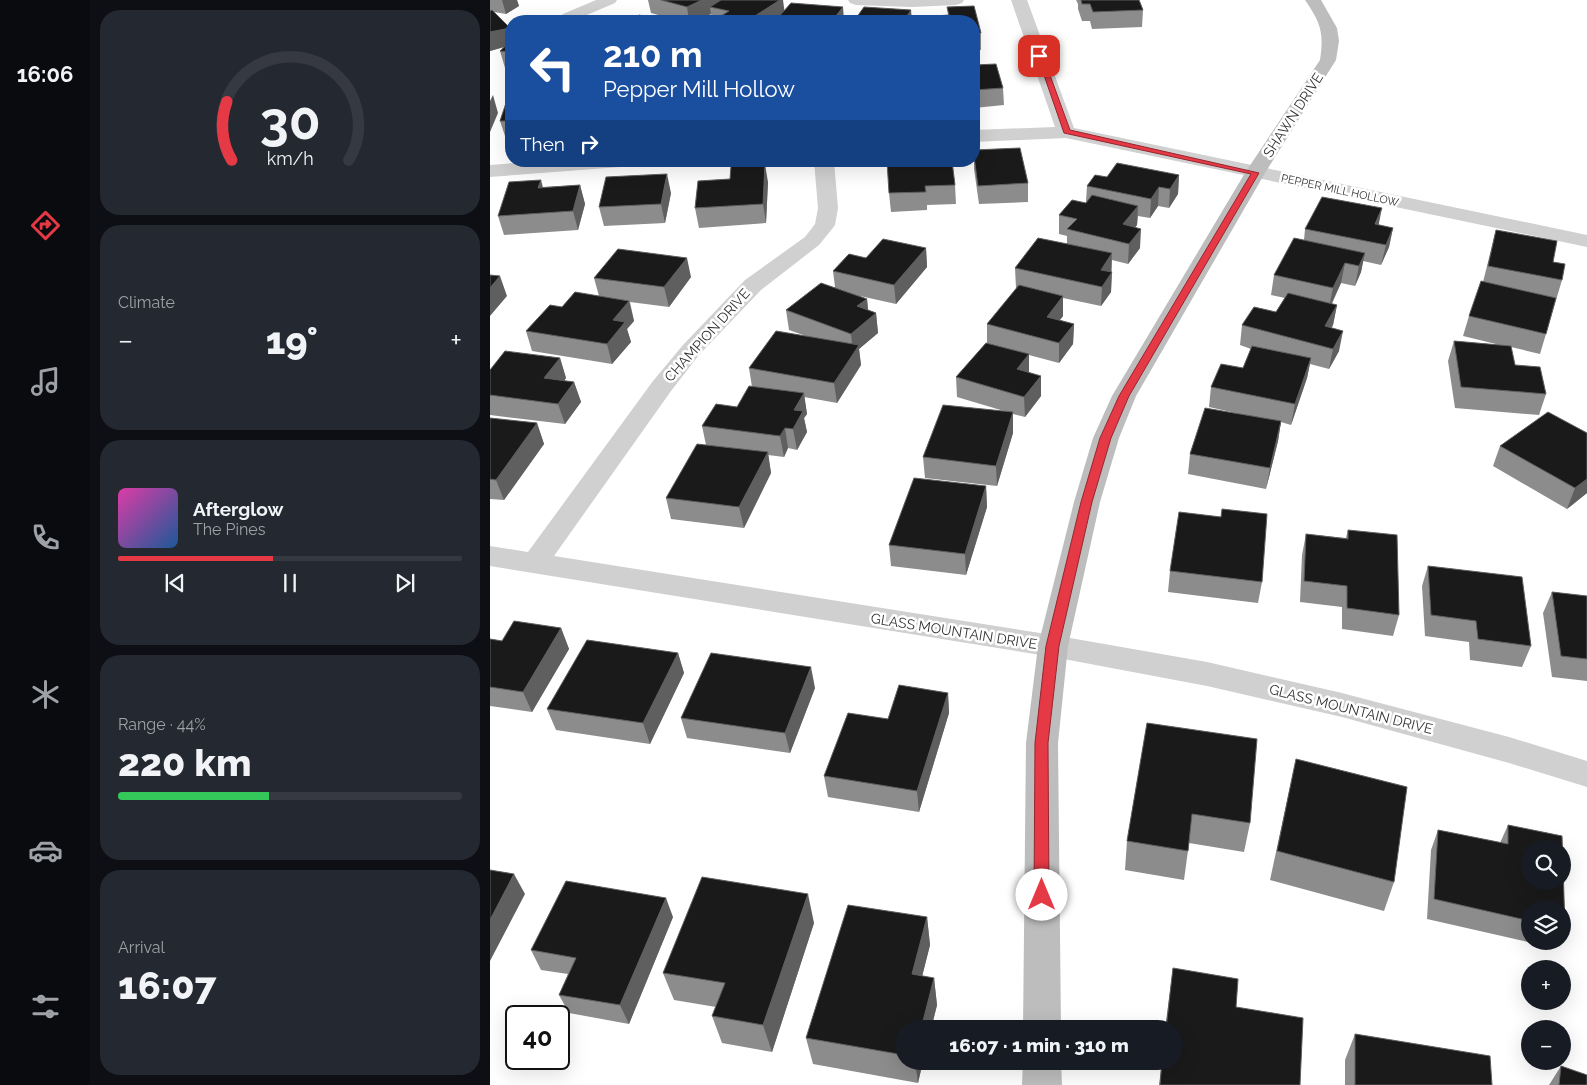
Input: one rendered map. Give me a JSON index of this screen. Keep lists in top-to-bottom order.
{
  "streets": {
    "street": [
      "SHAWN DRIVE",
      "PEPPER MILL HOLLOW",
      "CHAMPION DRIVE",
      "GLASS MOUNTAIN DRIVE"
    ]
  },
  "crossings": [
    ["SHAWN DRIVE", "PEPPER MILL HOLLOW"],
    ["SHAWN DRIVE", "GLASS MOUNTAIN DRIVE"],
    ["CHAMPION DRIVE", "GLASS MOUNTAIN DRIVE"]
  ],
  "page": {
    "tabs": "16:06",
    "turn": ["210 m", "Pepper Mill Hollow"],
    "then": "Then",
    "tile": [
      "Climate",
      ["Range · 44%", "220 km"],
      ["Arrival", "16:07"]
    ],
    "heat": ["−", "19°", "+"],
    "song": ["Afterglow", "The Pines"],
    "map_buttons": ["+", "−"],
    "limit": "40",
    "trip": "16:07 · 1 min · 310 m",
    "gauge": ["30", "km/h"]
  }
}
